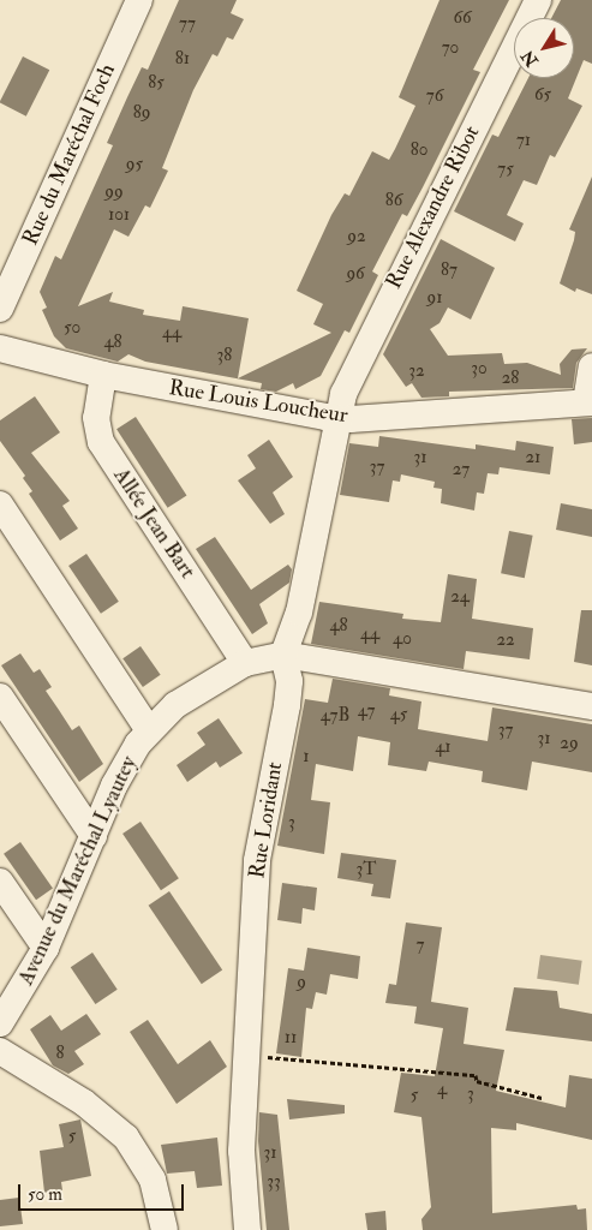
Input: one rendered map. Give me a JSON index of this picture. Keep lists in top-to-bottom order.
{
  "streets": {
    "street": [
      "Rue du Maréchal Foch",
      "Rue Alexandre Ribot",
      "Rue Louis Loucheur",
      "Allée Jean Bart",
      "Rue Loridant",
      "Avenue du Maréchal Lyautey"
    ]
  },
  "crossings": [
    ["Rue Alexandre Ribot", "Rue Louis Loucheur"],
    ["Rue Louis Loucheur", "Allée Jean Bart"],
    ["Allée Jean Bart", "Avenue du Maréchal Lyautey"],
    ["Rue Loridant", "Avenue du Maréchal Lyautey"]
  ],
  "house_numbers": [
    "66",
    "77",
    "70",
    "81",
    "85",
    "65",
    "76",
    "89",
    "71",
    "80",
    "95",
    "75",
    "99",
    "86",
    "101",
    "92",
    "87",
    "96",
    "91",
    "50",
    "44",
    "48",
    "38",
    "30",
    "32",
    "28",
    "31",
    "21",
    "37",
    "27",
    "24",
    "48",
    "44",
    "40",
    "22",
    "47",
    "45",
    "47B",
    "37",
    "31",
    "29",
    "41",
    "1",
    "3",
    "3T",
    "7",
    "9",
    "11",
    "8",
    "4",
    "3",
    "5",
    "5",
    "31",
    "33"
  ],
  "scale_bar": "50 m",
  "north": "bottom left"
}
